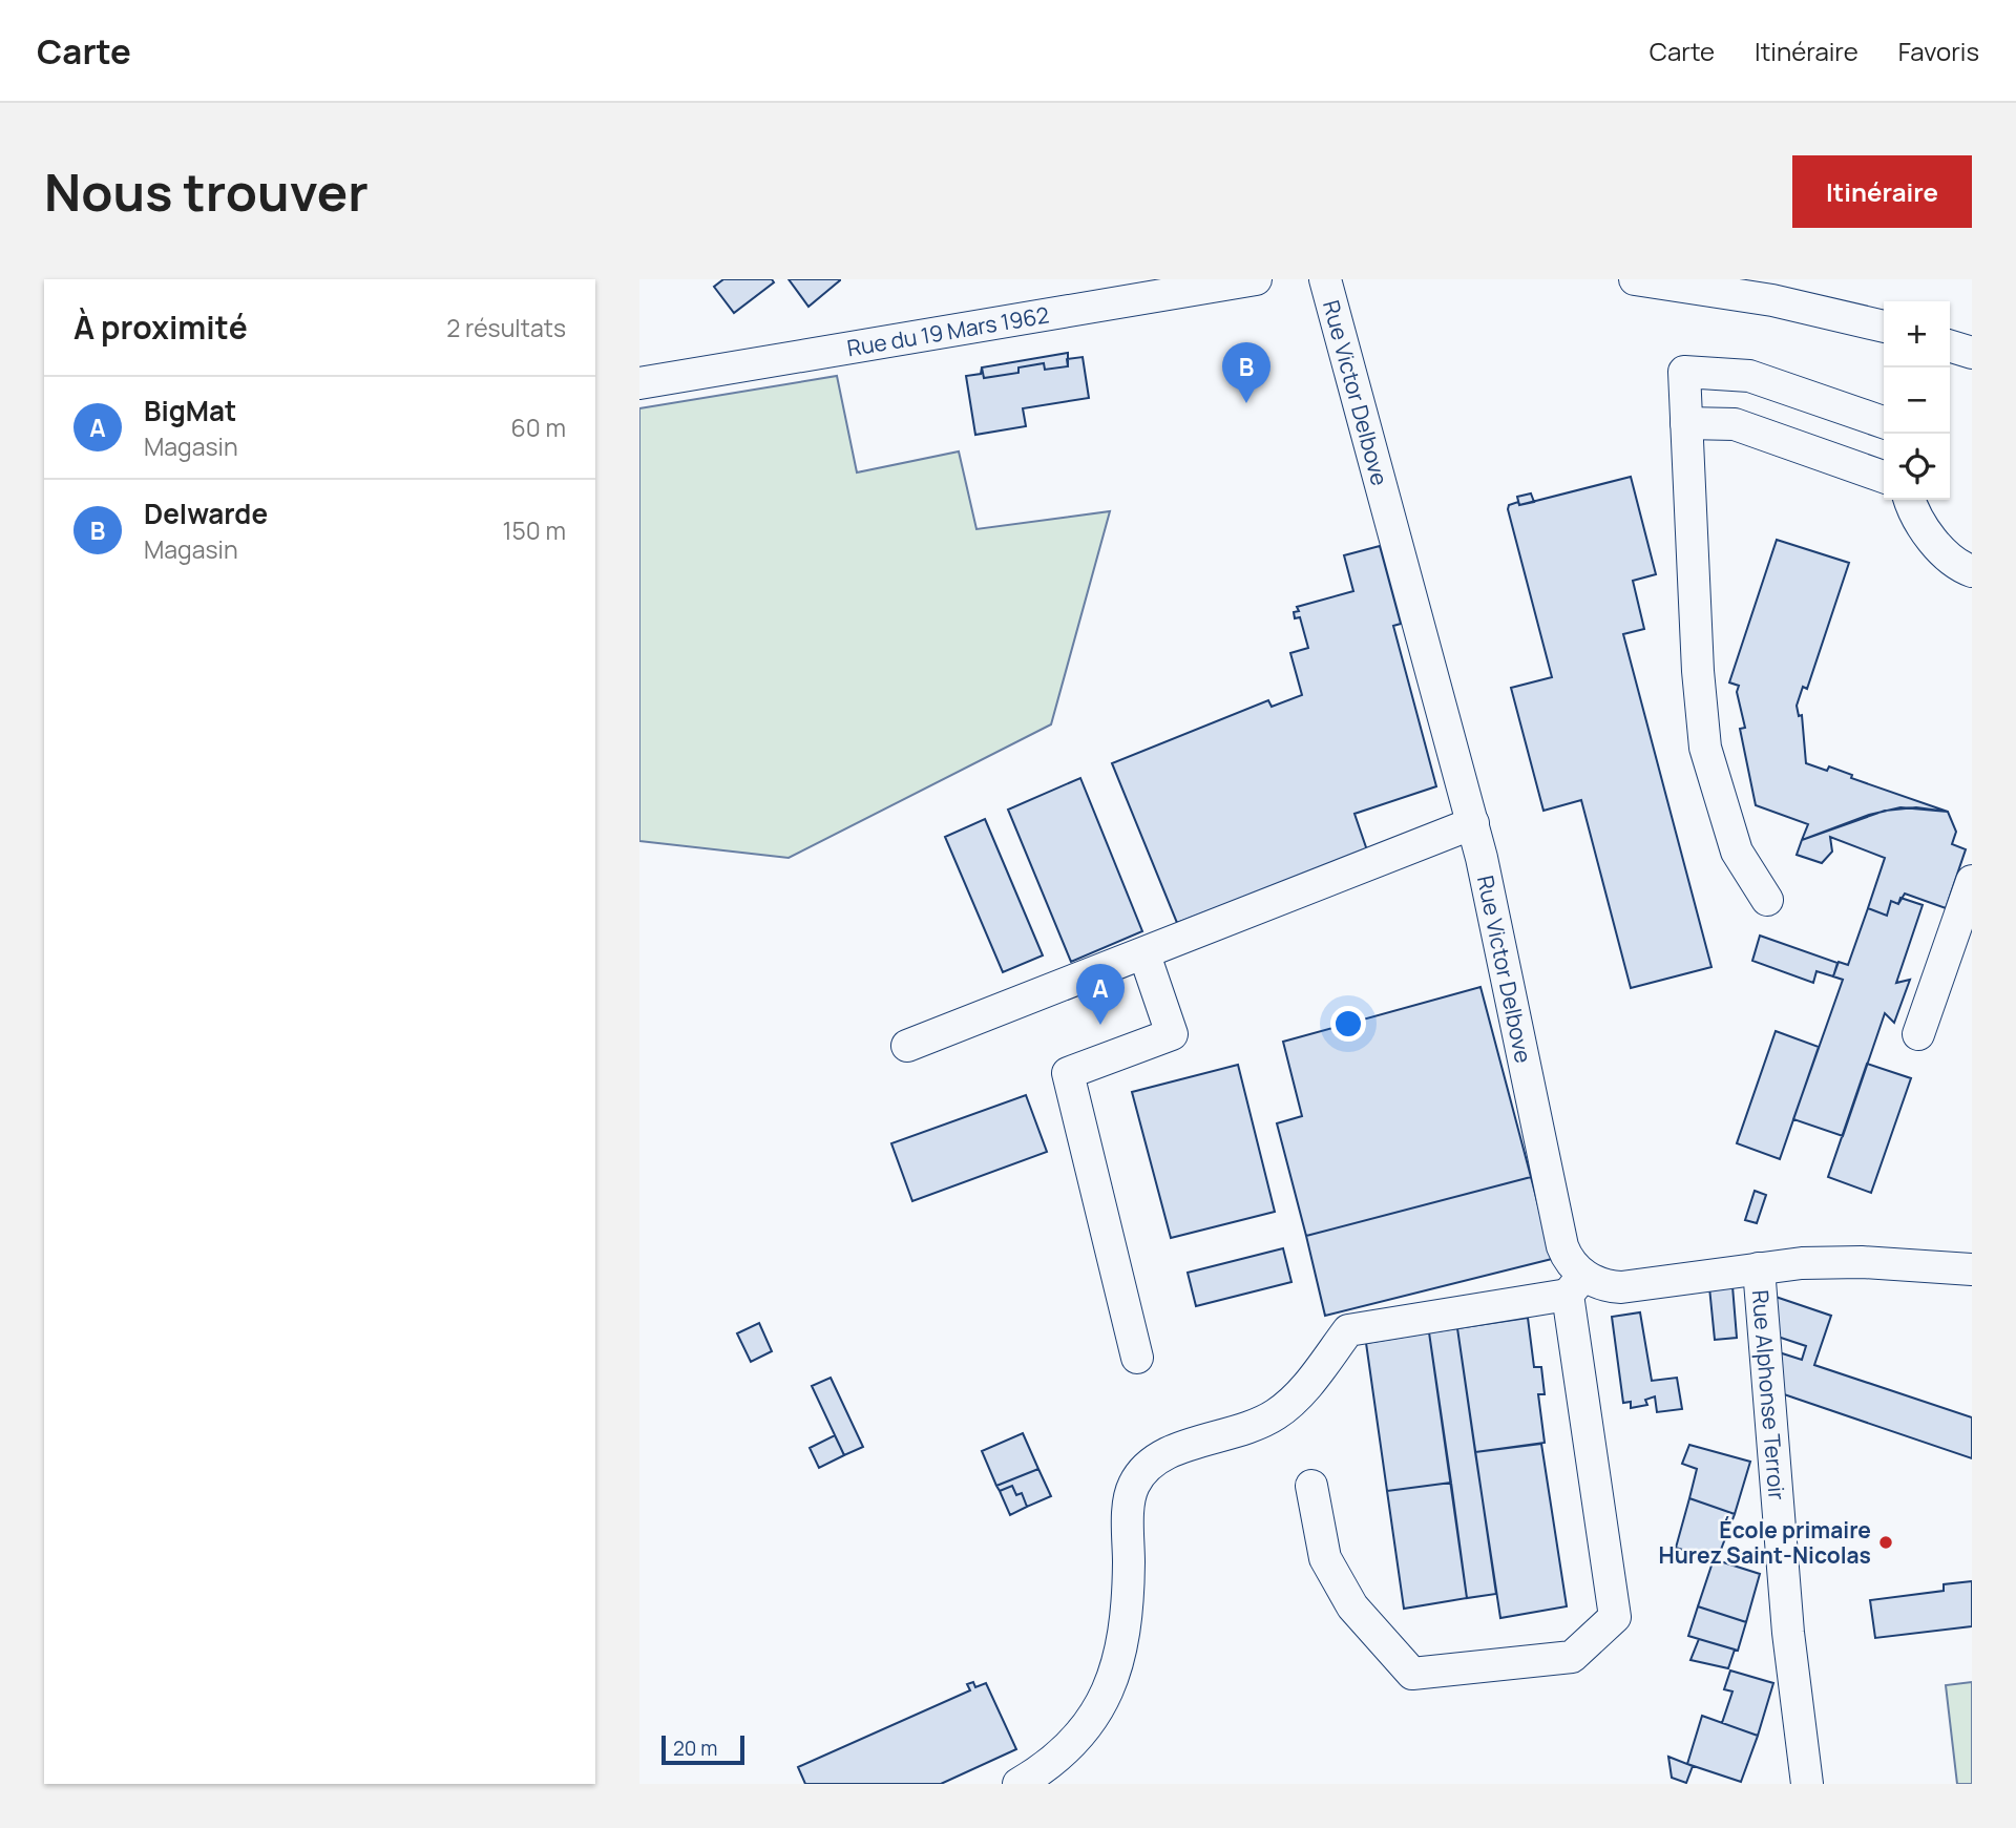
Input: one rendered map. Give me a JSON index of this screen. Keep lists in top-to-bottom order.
{
  "streets": {
    "street": ["Rue du 19 Mars 1962", "Rue Victor Delbove", "Rue Alphonse Terroir"]
  },
  "places": ["École primaire Hurez Saint-Nicolas"],
  "scale_bar": "20 m",
  "page": {
    "header": "Carte",
    "nav": ["Carte", "Itinéraire", "Favoris"],
    "buttons": "Itinéraire",
    "title": "Nous trouver",
    "heading": ["À proximité", "2 résultats"],
    "map_buttons": ["+", "−"],
    "pins": ["B", "A"],
    "list": [
      {
        "mark": "A",
        "name": "BigMat",
        "note": "Magasin",
        "value": "60 m"
      },
      {
        "mark": "B",
        "name": "Delwarde",
        "note": "Magasin",
        "value": "150 m"
      }
    ],
    "scale": "20 m"
  }
}
